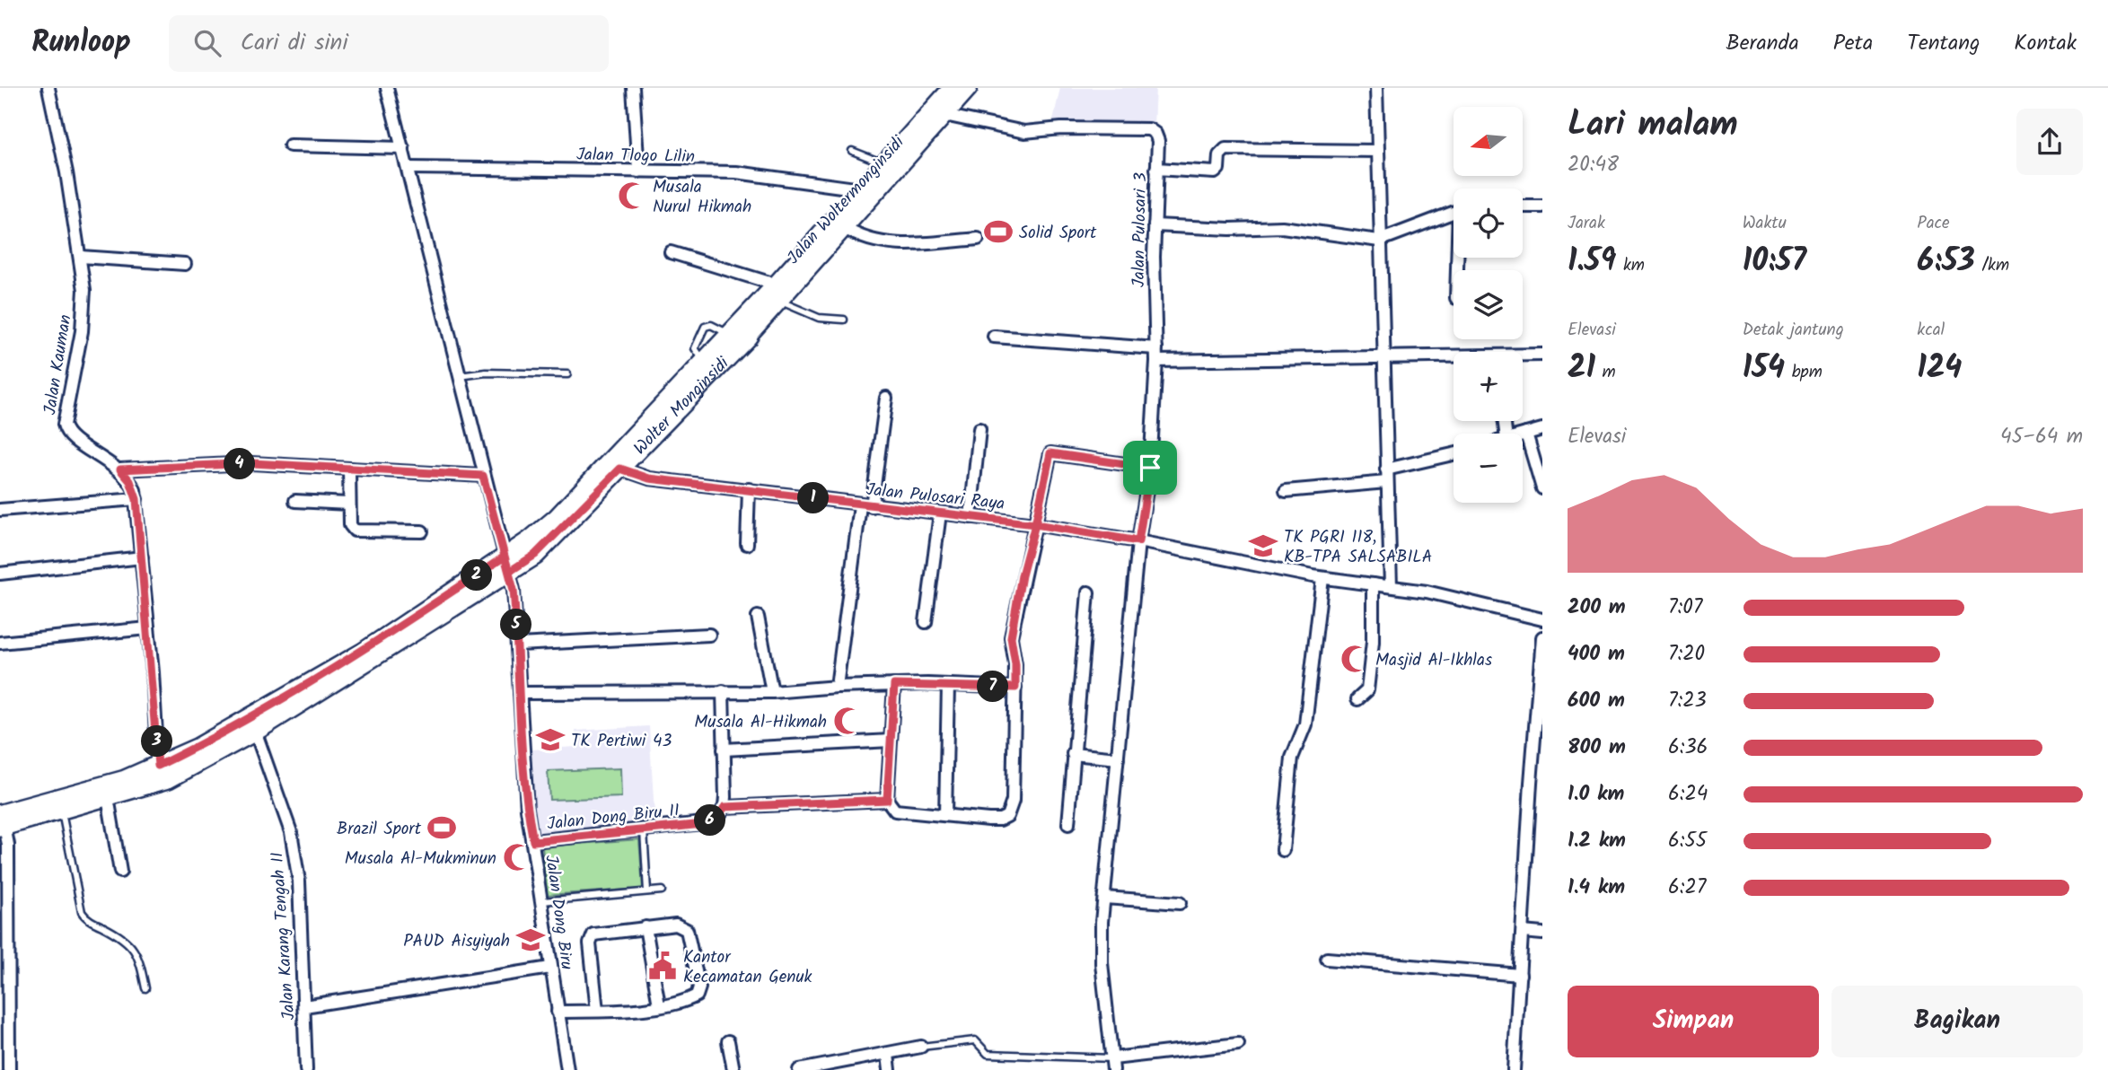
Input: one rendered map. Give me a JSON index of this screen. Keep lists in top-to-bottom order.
{
  "streets": {
    "main road": ["Jalan Woltermonginsidi", "Wolter Monginsidi"],
    "street": [
      "Jalan Tlogo Lilin",
      "Jalan Pulosari 3",
      "Jalan Kauman",
      "Jalan Pulosari Raya",
      "Jalan Dong Biru II",
      "Jalan Dong Biru",
      "Jalan Karang Tengah II"
    ]
  },
  "crossings": [
    ["Jalan Tlogo Lilin", "Jalan Woltermonginsidi"],
    ["Jalan Tlogo Lilin", "Jalan Dong Biru"],
    ["Jalan Woltermonginsidi", "Jalan Pulosari 3"],
    ["Jalan Woltermonginsidi", "Wolter Monginsidi"],
    ["Jalan Pulosari 3", "Jalan Pulosari Raya"],
    ["Jalan Kauman", "Wolter Monginsidi"],
    ["Wolter Monginsidi", "Jalan Pulosari Raya"],
    ["Wolter Monginsidi", "Jalan Dong Biru"],
    ["Wolter Monginsidi", "Jalan Karang Tengah II"],
    ["Jalan Dong Biru II", "Jalan Dong Biru"]
  ],
  "places": {
    "mosque": [
      "Musala Nurul Hikmah",
      "Masjid Al-Ikhlas",
      "Musala Al-Hikmah",
      "Musala Al-Mukminun"
    ],
    "sports": ["Solid Sport", "Brazil Sport"],
    "school or university": ["TK PGRI 118, KB-TPA SALSABILA", "TK Pertiwi 43", "PAUD Aisyiyah"],
    "public building": ["Kantor Kecamatan Genuk"]
  },
  "north": "left",
  "page": {
    "header": "Runloop",
    "search": "Cari di sini",
    "nav": [
      "Beranda",
      "Peta",
      "Tentang",
      "Kontak"
    ],
    "heading": ["Lari malam", "20:48"],
    "map_buttons": ["+", "−"],
    "stats": [
      ["Jarak", "1.59 km"],
      ["Waktu", "10:57"],
      ["Pace", "6:53 /km"],
      ["Elevasi", "21 m"],
      ["Detak jantung", "154 bpm"],
      ["kcal", "124"]
    ],
    "chart": ["Elevasi", "45–64 m"],
    "pins": [
      "4",
      "1",
      "2",
      "5",
      "7",
      "3",
      "6"
    ],
    "list": [
      {
        "name": "200 m",
        "note": "7:07"
      },
      {
        "name": "400 m",
        "note": "7:20"
      },
      {
        "name": "600 m",
        "note": "7:23"
      },
      {
        "name": "800 m",
        "note": "6:36"
      },
      {
        "name": "1.0 km",
        "note": "6:24"
      },
      {
        "name": "1.2 km",
        "note": "6:55"
      },
      {
        "name": "1.4 km",
        "note": "6:27"
      }
    ],
    "buttons": ["Simpan", "Bagikan"]
  }
}
